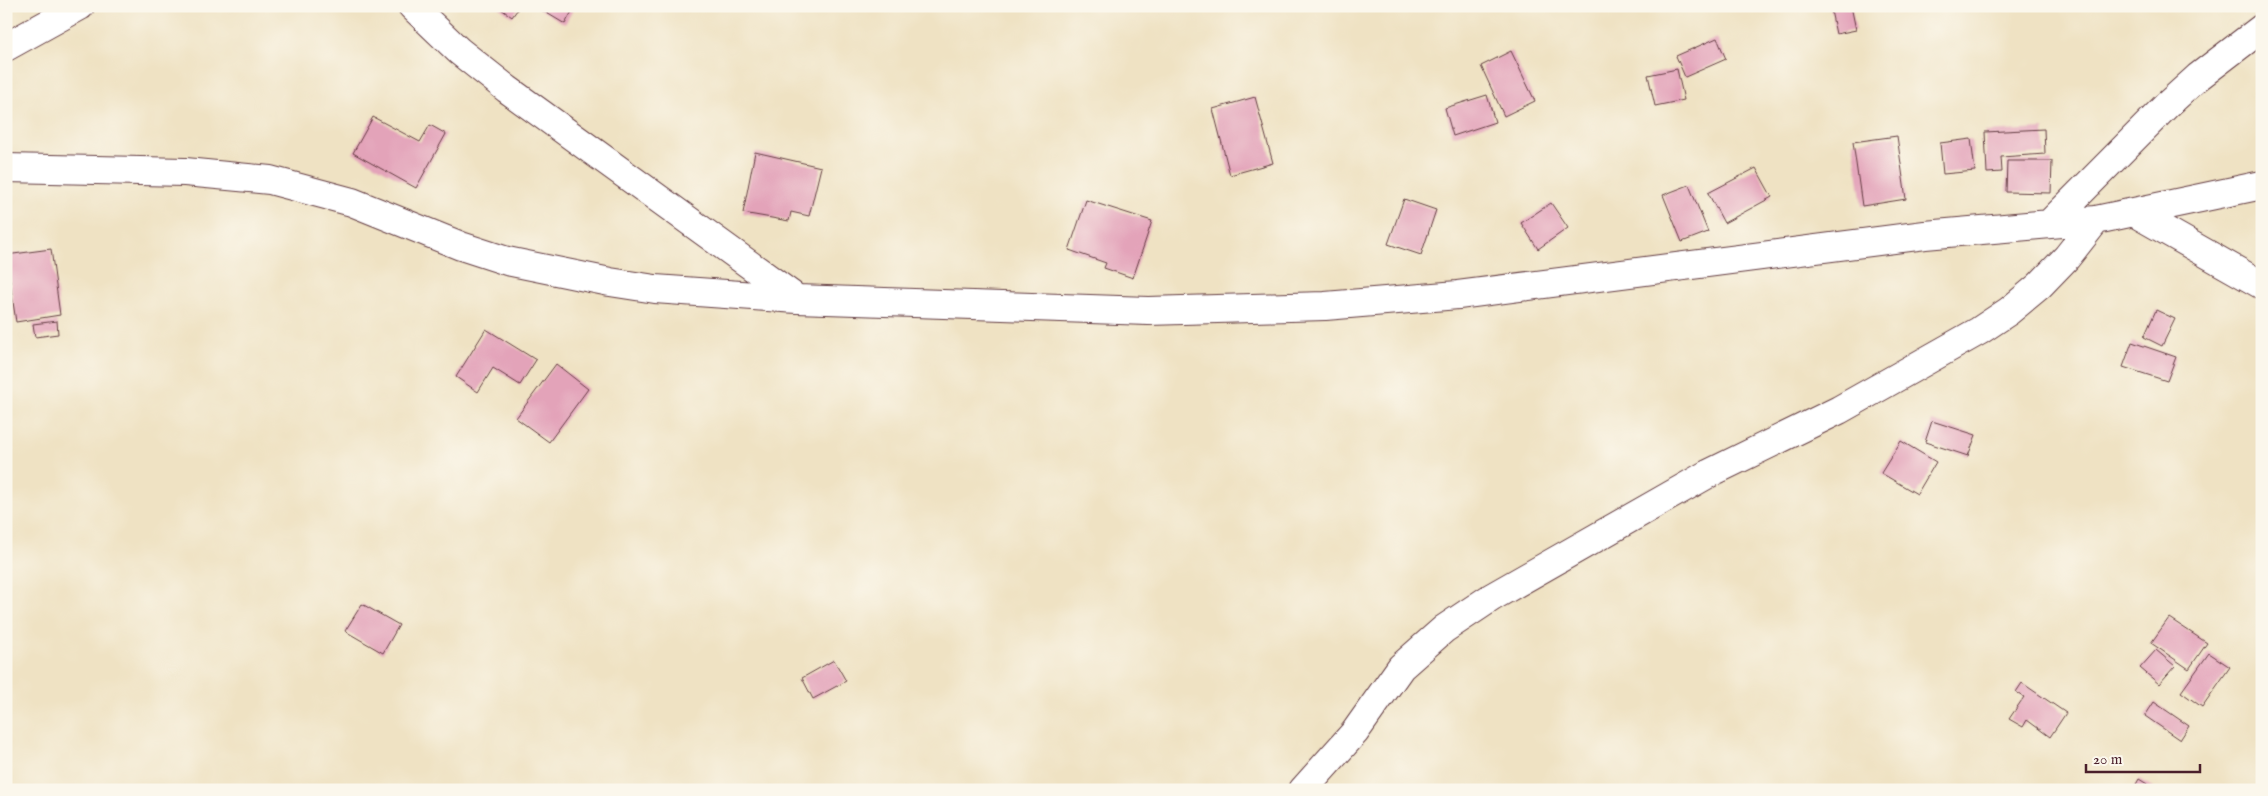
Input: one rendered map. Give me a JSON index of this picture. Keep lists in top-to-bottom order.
{
  "scale_bar": "20 m"
}
